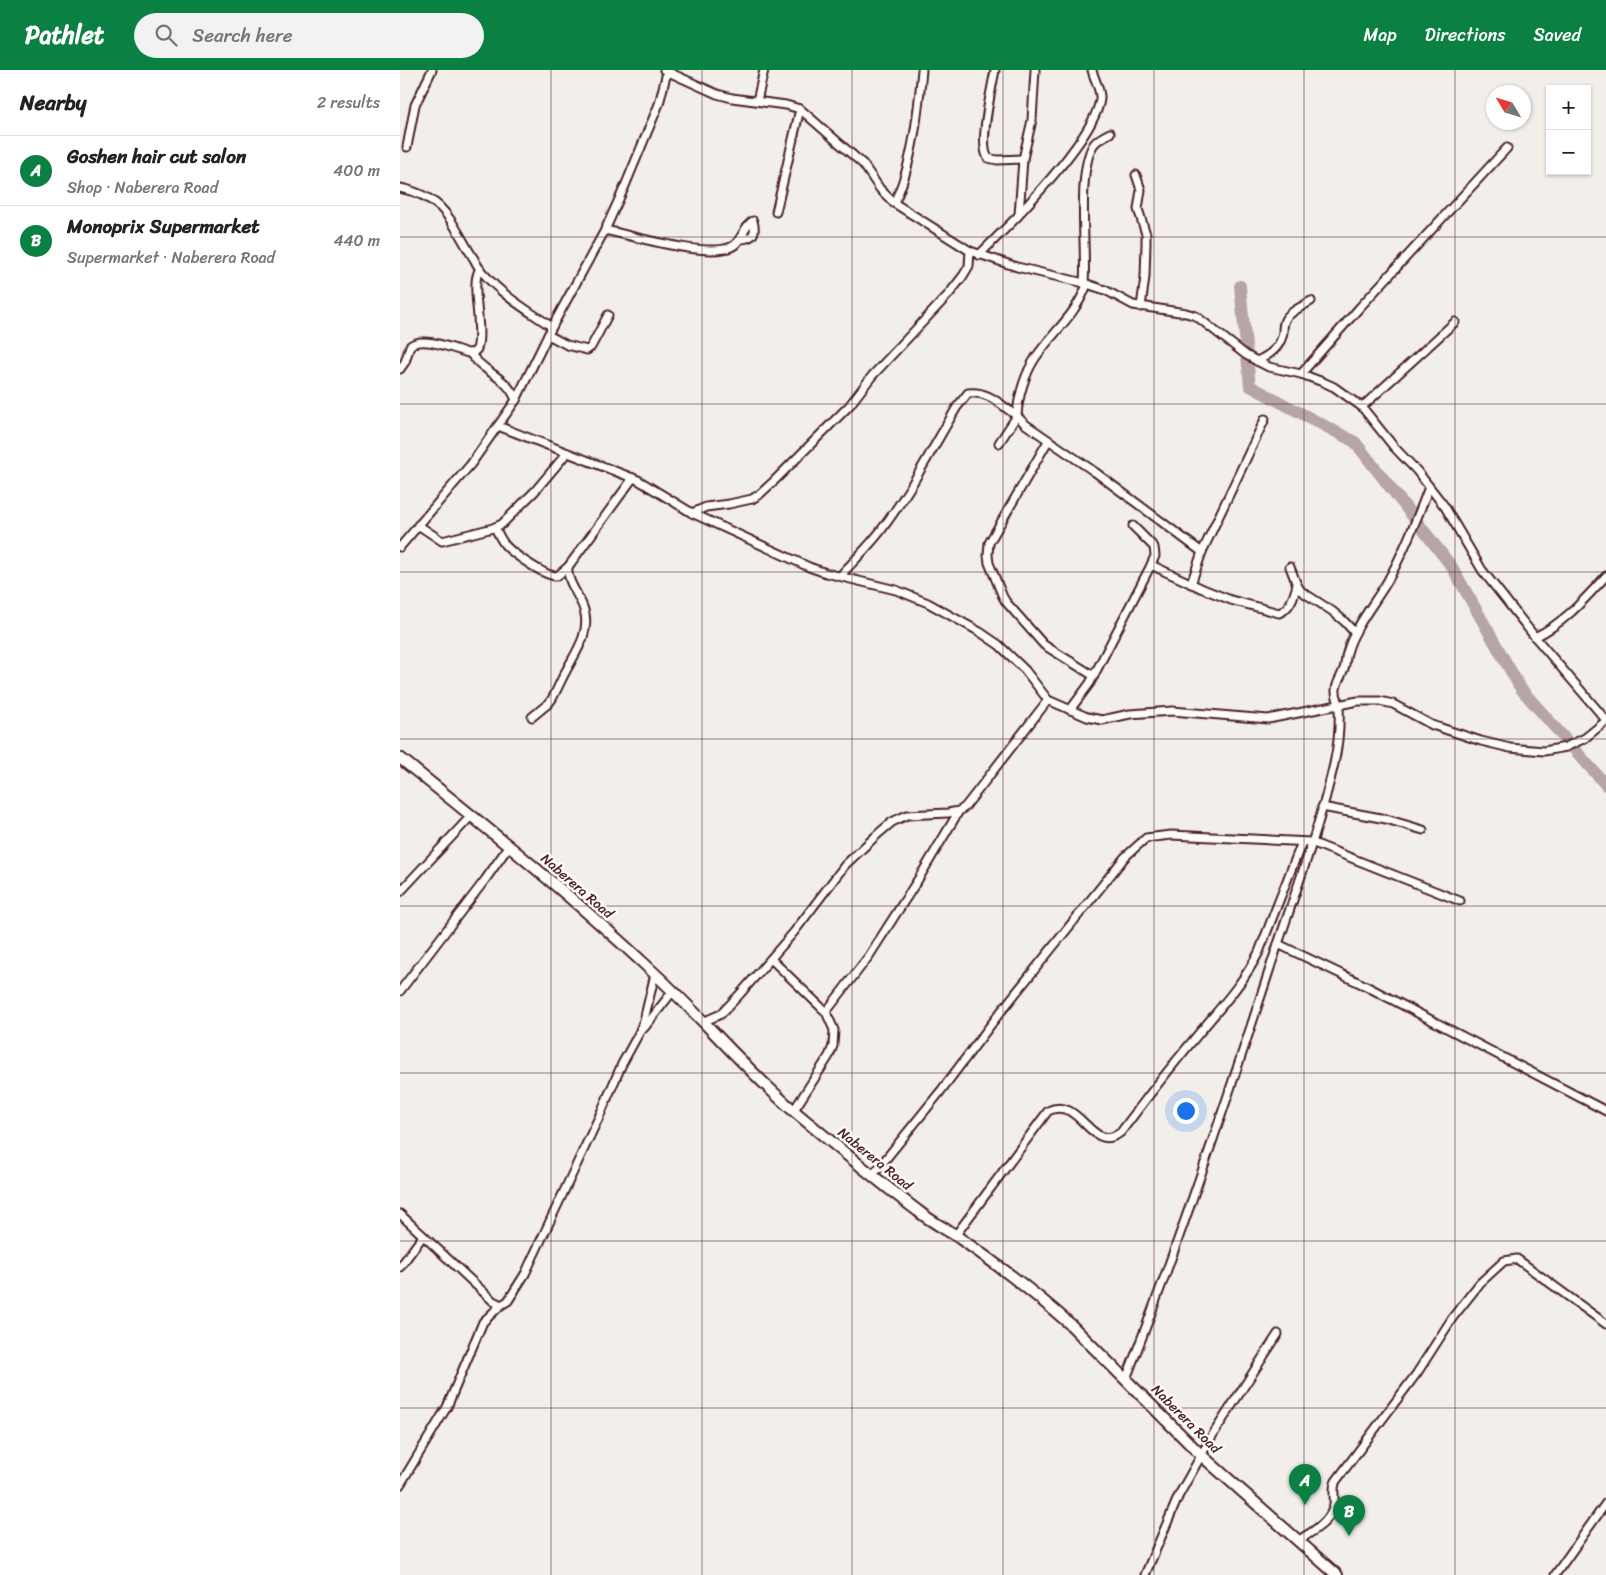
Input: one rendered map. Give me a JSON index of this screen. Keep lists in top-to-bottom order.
{
  "streets": {
    "street": ["Naberera Road"]
  },
  "north": "top left",
  "page": {
    "header": "Pathlet",
    "search": "Search here",
    "nav": ["Map", "Directions", "Saved"],
    "heading": ["Nearby", "2 results"],
    "map_buttons": ["+", "−"],
    "list": [
      {
        "mark": "A",
        "name": "Goshen hair cut salon",
        "note": "Shop · Naberera Road",
        "value": "400 m"
      },
      {
        "mark": "B",
        "name": "Monoprix Supermarket",
        "note": "Supermarket · Naberera Road",
        "value": "440 m"
      }
    ],
    "pins": ["A", "B"]
  }
}
